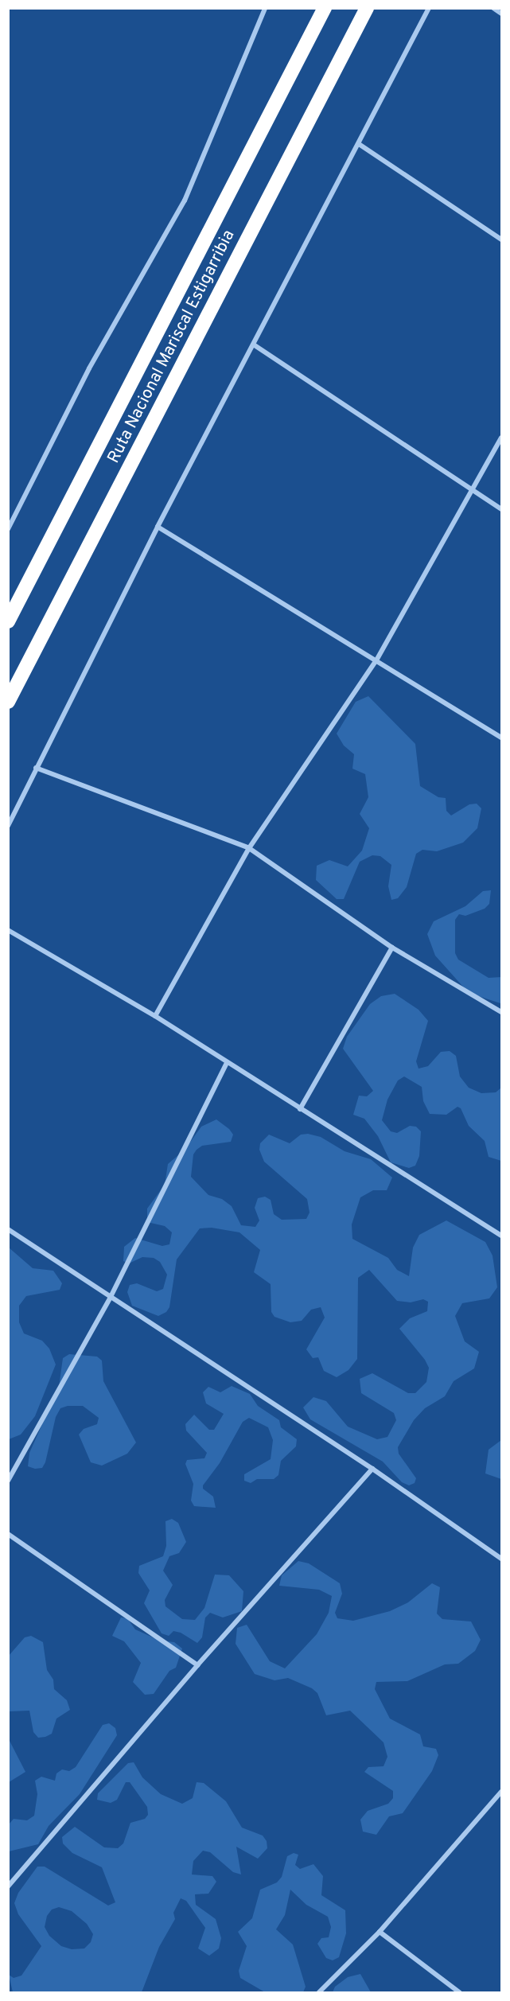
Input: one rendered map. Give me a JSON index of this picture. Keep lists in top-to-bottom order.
{
  "streets": {
    "highway": ["Ruta Nacional Mariscal Estigarribia"]
  }
}
